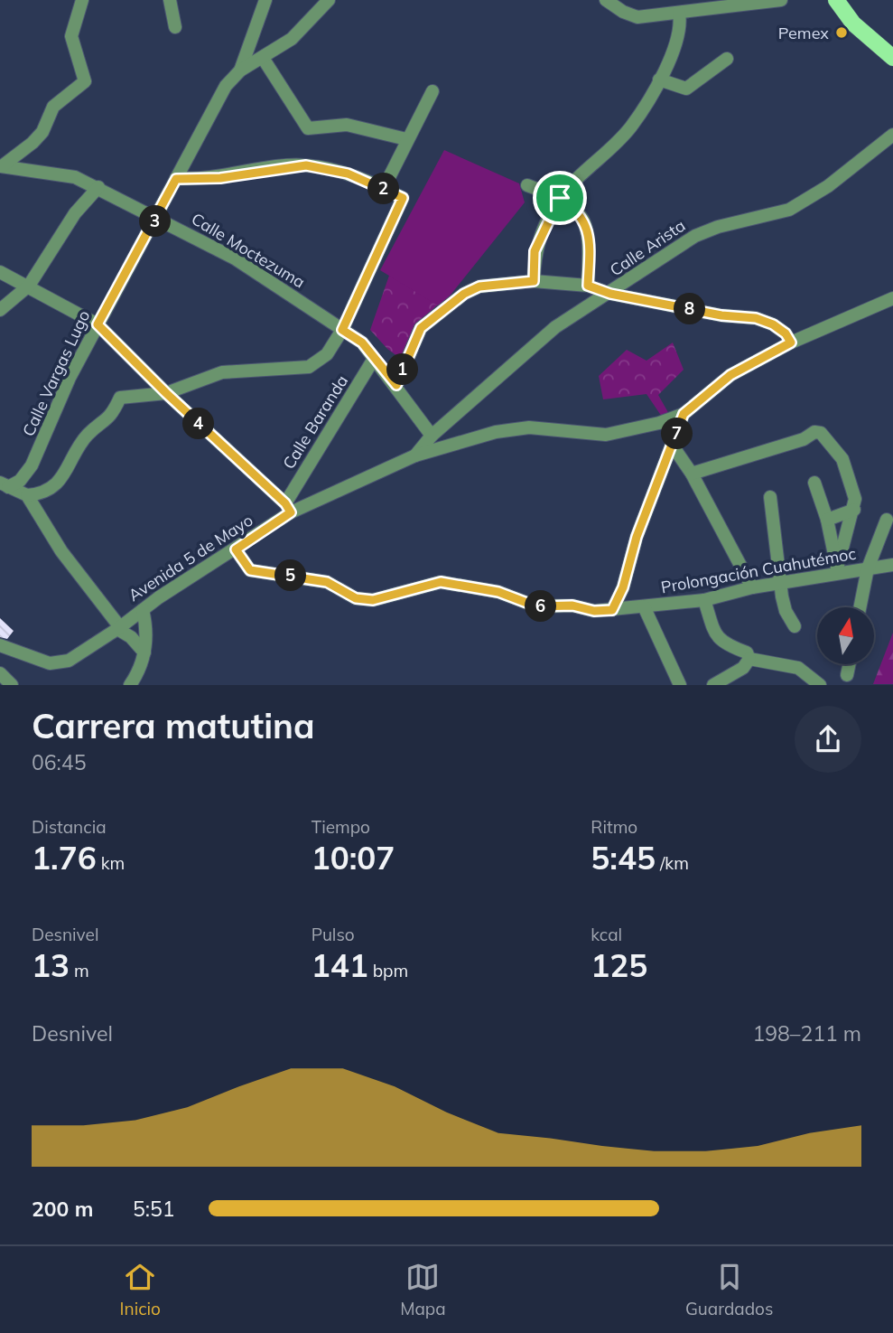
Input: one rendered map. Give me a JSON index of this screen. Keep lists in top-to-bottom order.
{
  "streets": {
    "street": [
      "Calle Arista",
      "Calle Moctezuma",
      "Calle Vargas Lugo",
      "Calle Baranda",
      "Avenida 5 de Mayo",
      "Prolongación Cuahutémoc"
    ]
  },
  "crossings": [
    ["Calle Arista", "Calle Moctezuma"],
    ["Calle Arista", "Avenida 5 de Mayo"],
    ["Calle Moctezuma", "Calle Vargas Lugo"],
    ["Calle Moctezuma", "Calle Baranda"],
    ["Calle Baranda", "Avenida 5 de Mayo"],
    ["Avenida 5 de Mayo", "Prolongación Cuahutémoc"]
  ],
  "places": ["Pemex"],
  "north": "top",
  "page": {
    "pins": [
      "2",
      "3",
      "8",
      "1",
      "4",
      "7",
      "5",
      "6"
    ],
    "heading": ["Carrera matutina", "06:45"],
    "stats": [
      ["Distancia", "1.76 km"],
      ["Tiempo", "10:07"],
      ["Ritmo", "5:45 /km"],
      ["Desnivel", "13 m"],
      ["Pulso", "141 bpm"],
      ["kcal", "125"]
    ],
    "chart": ["Desnivel", "198–211 m"],
    "list": [
      {
        "name": "200 m",
        "note": "5:51"
      }
    ],
    "tabs": ["Inicio", "Mapa", "Guardados"]
  }
}
